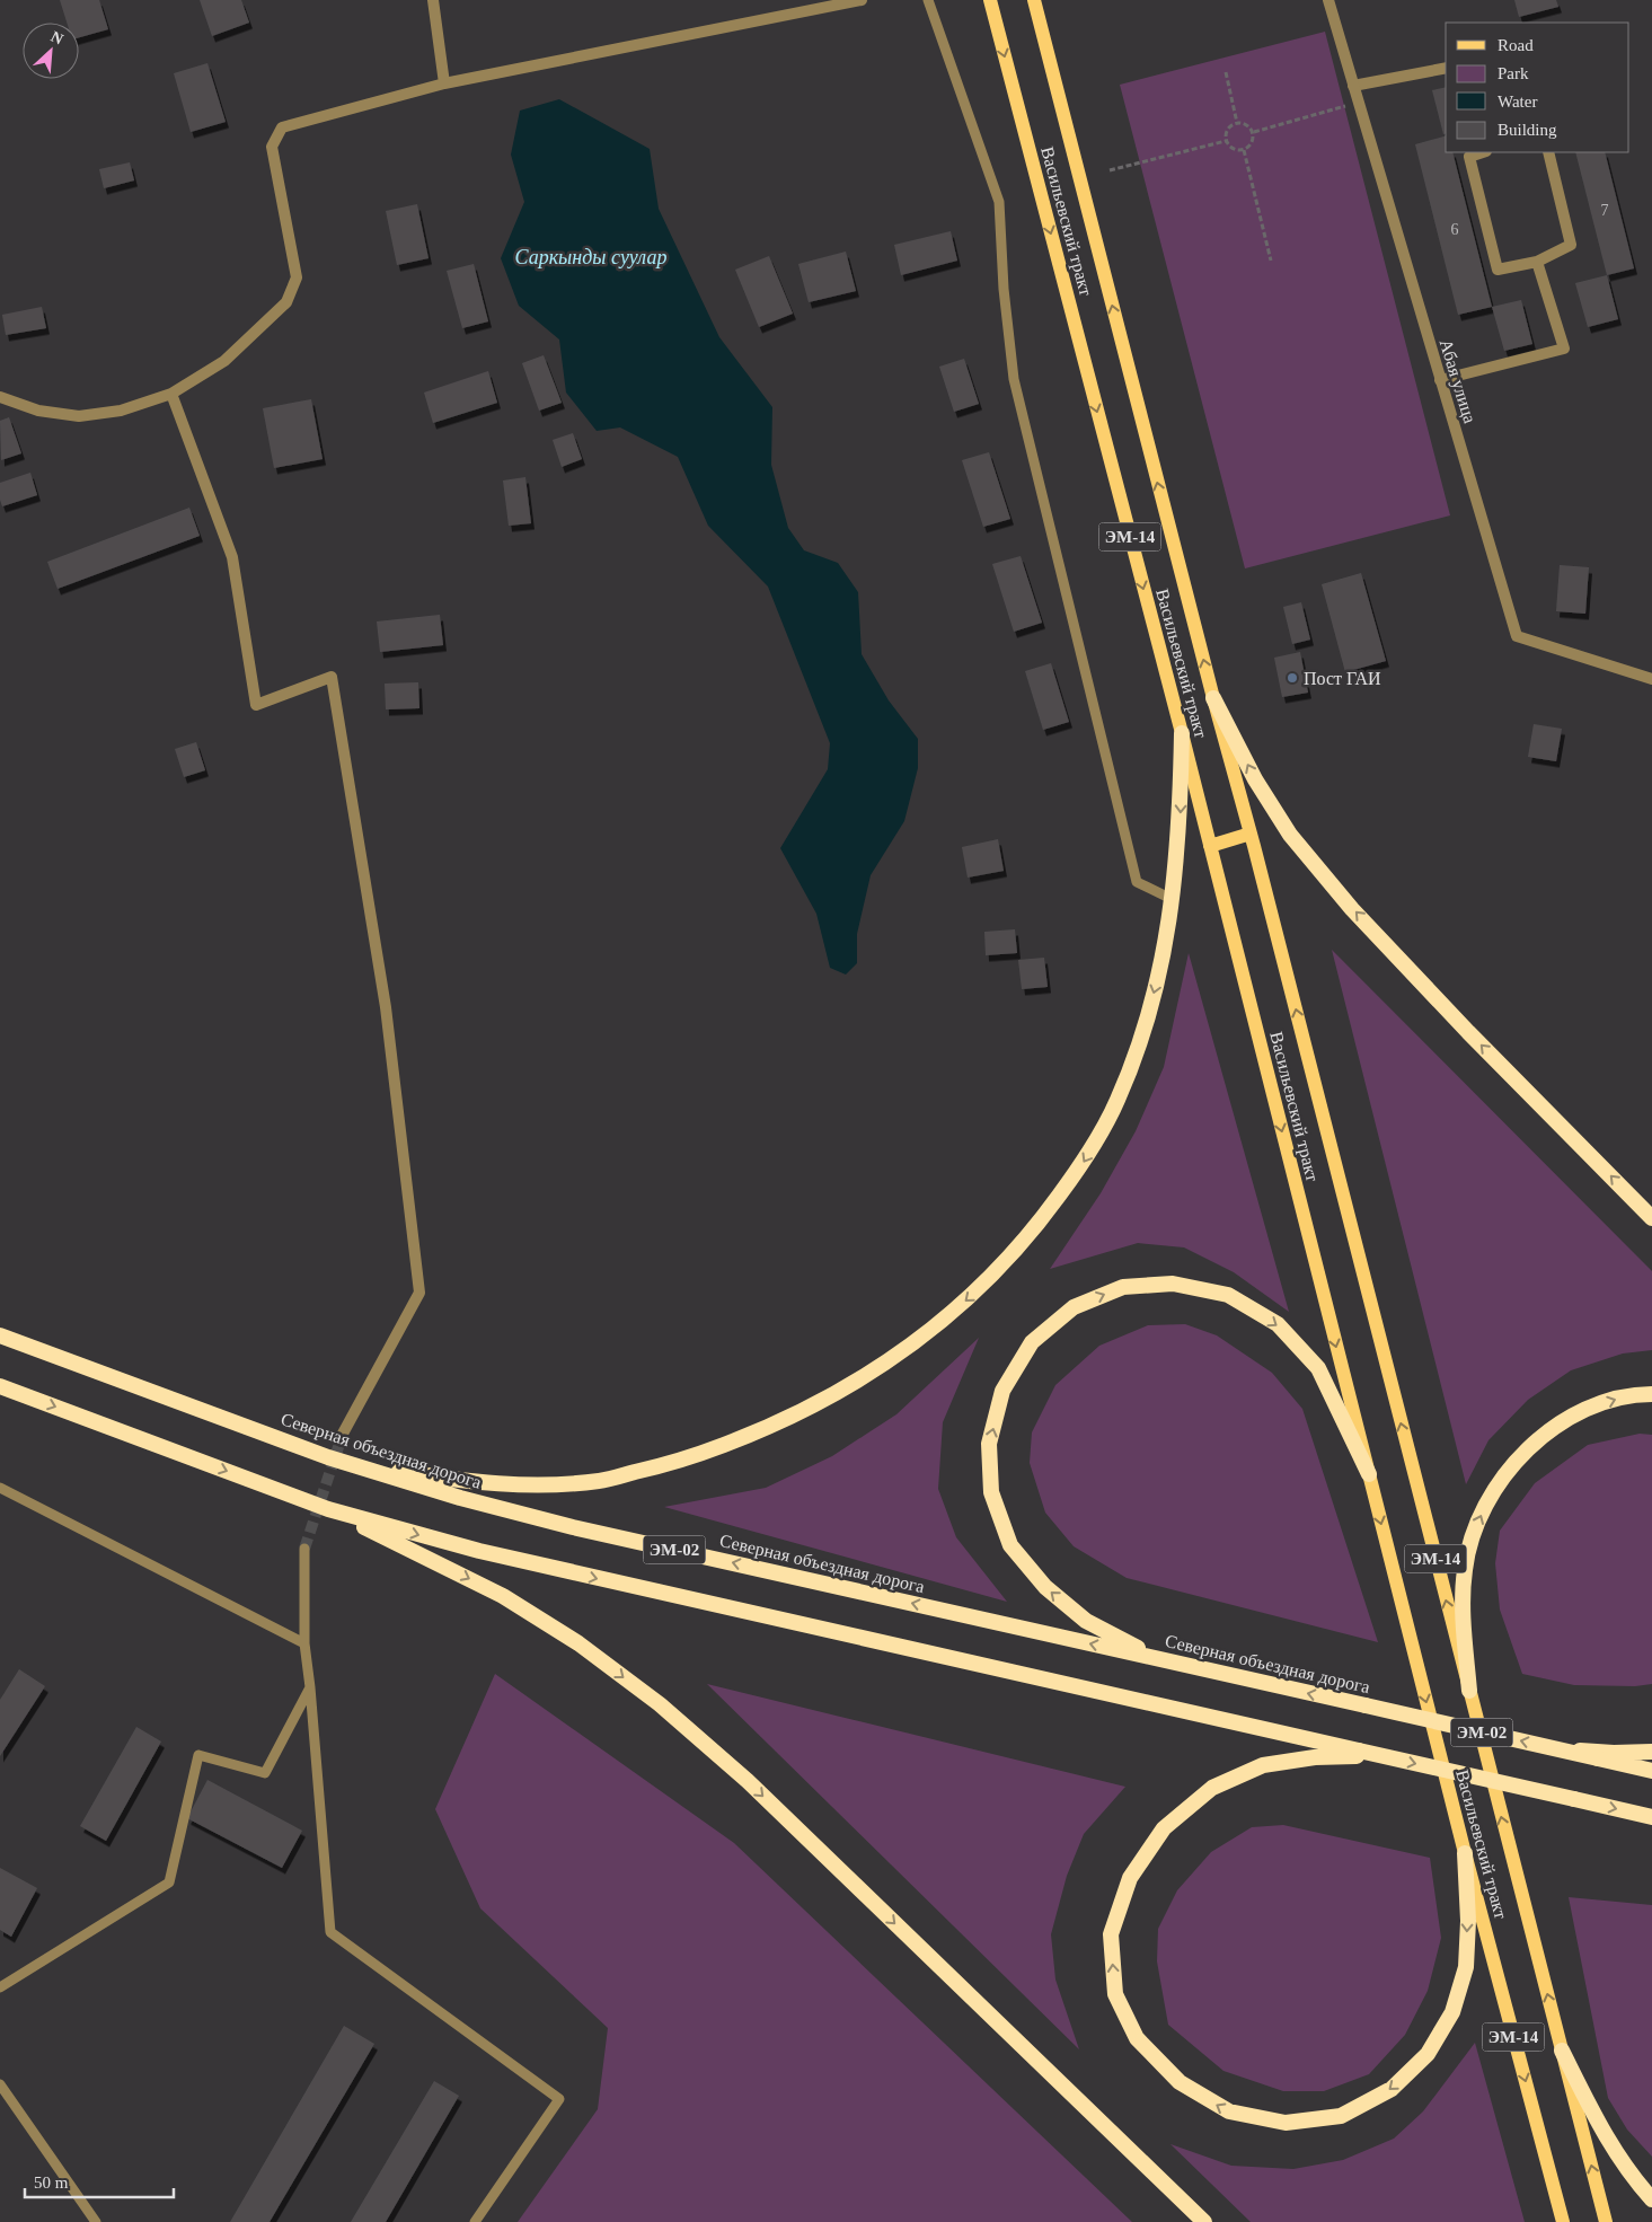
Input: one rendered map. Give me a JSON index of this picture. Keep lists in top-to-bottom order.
{
  "streets": {
    "highway": ["Северная объездная дорога", "ЭМ-02"],
    "main road": ["Васильевский тракт", "ЭМ-14"],
    "street": ["Абая улица"]
  },
  "water": ["Саркынды суулар"],
  "places": ["Пост ГАИ"],
  "house_numbers": ["7", "6"],
  "legend": [
    "Road",
    "Park",
    "Water",
    "Building"
  ],
  "scale_bar": "50 m",
  "north": "top right"
}
